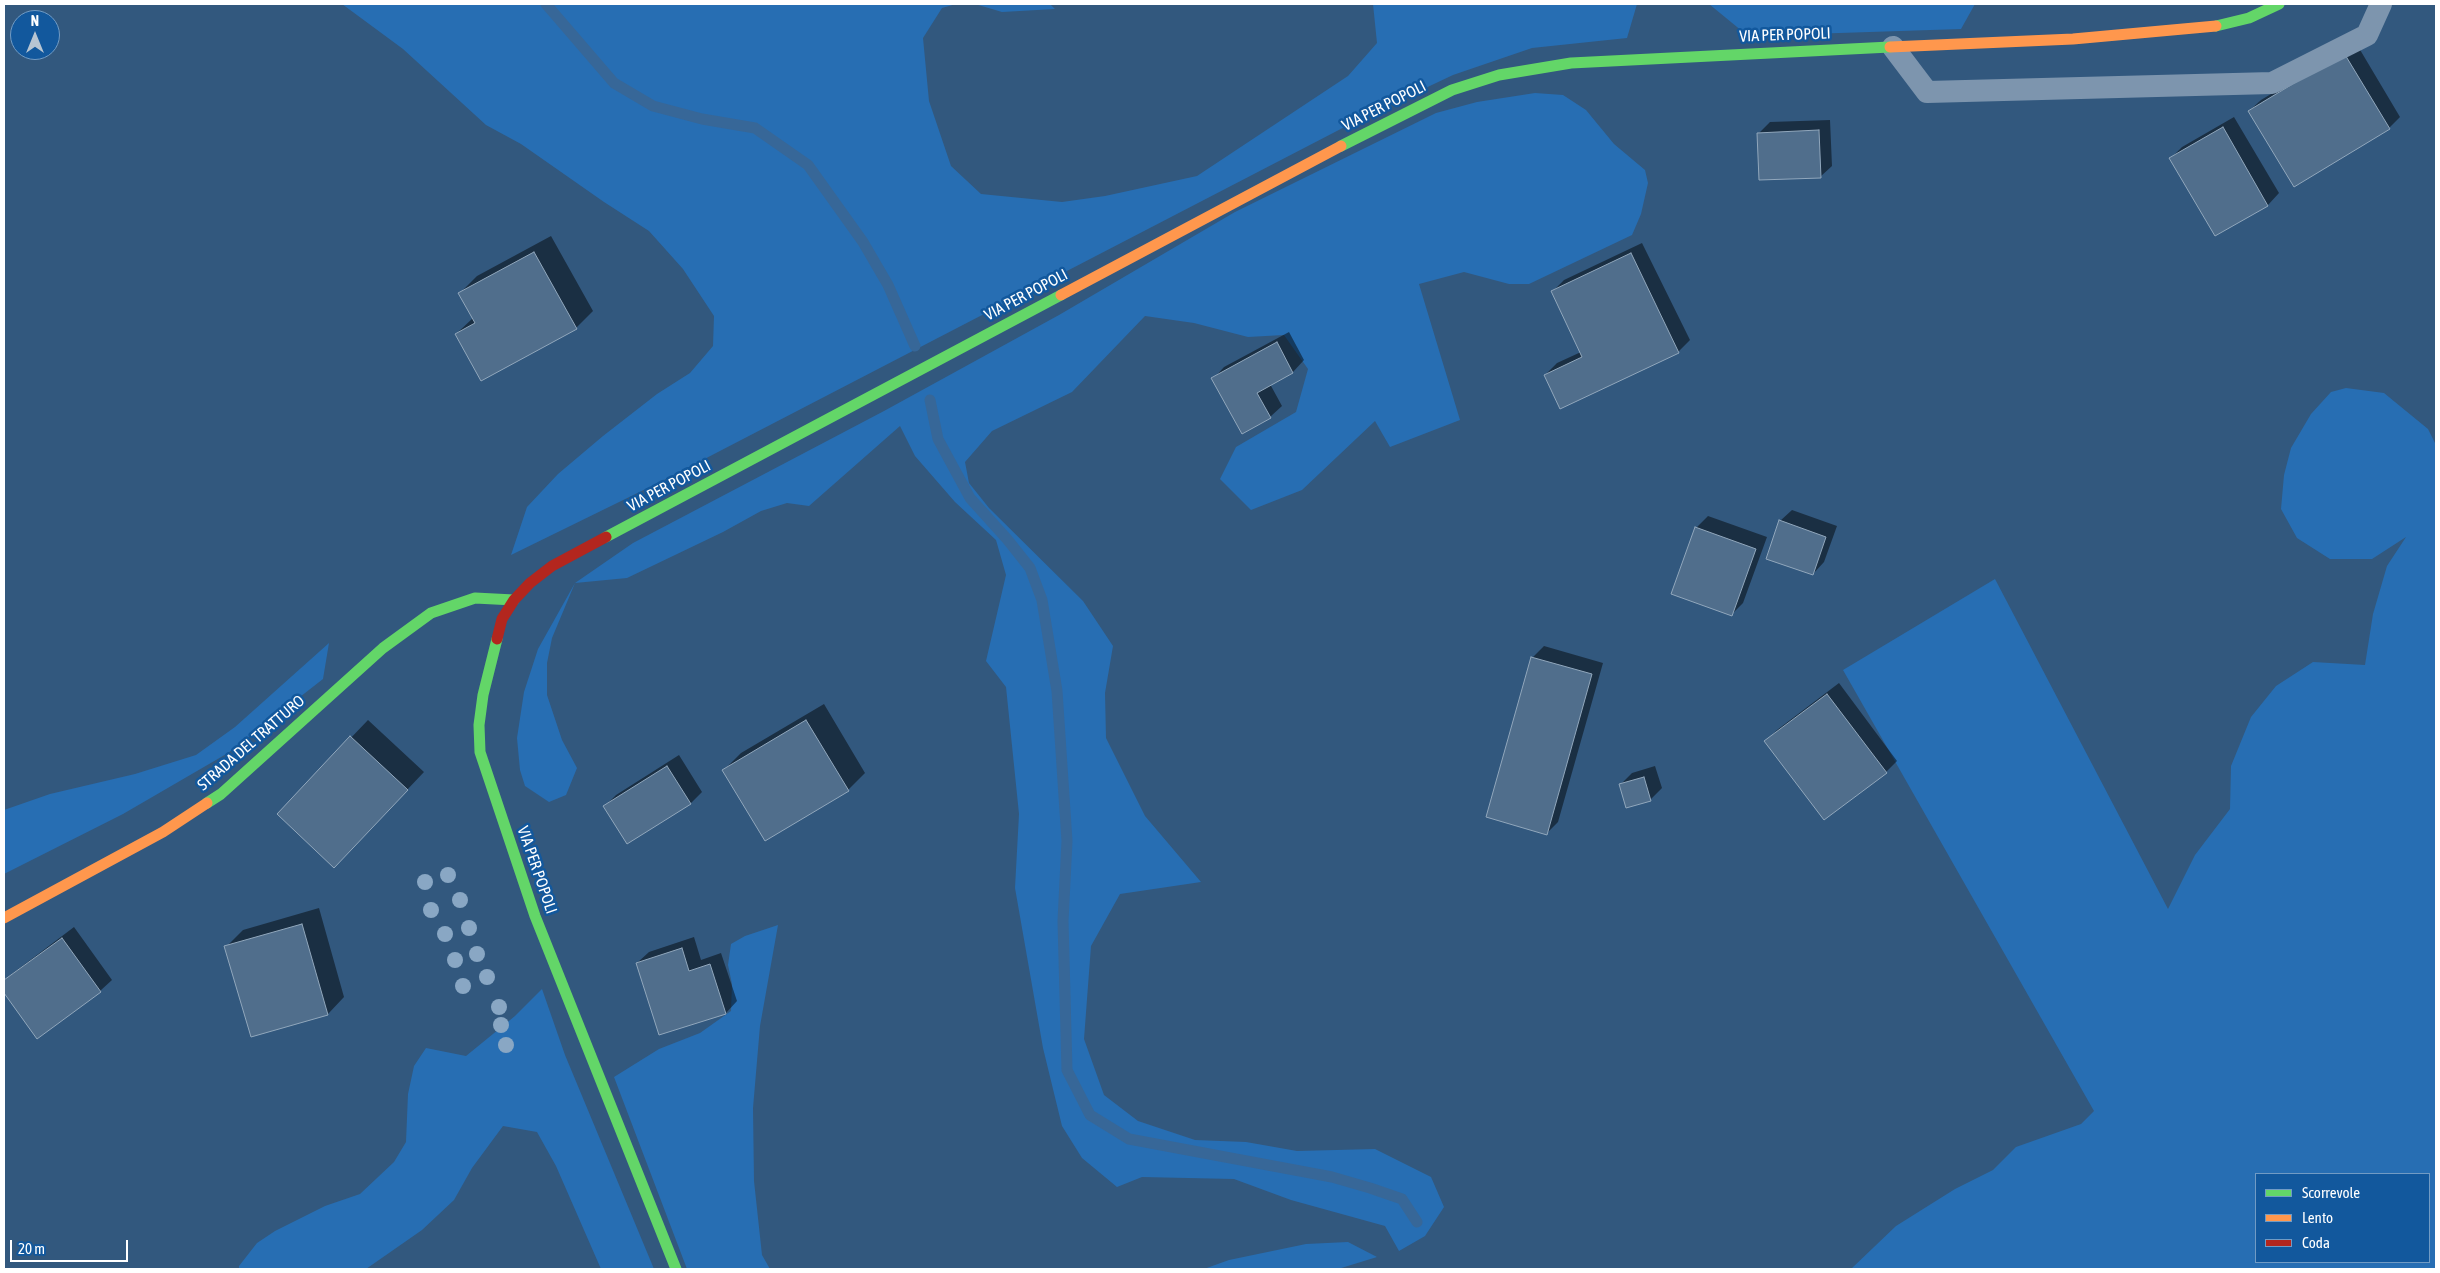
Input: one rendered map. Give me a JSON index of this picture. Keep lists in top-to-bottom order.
{
  "streets": {
    "main road": ["VIA PER POPOLI", "STRADA DEL TRATTURO"]
  },
  "crossings": [
    ["VIA PER POPOLI", "STRADA DEL TRATTURO"]
  ],
  "legend": ["Scorrevole", "Lento", "Coda"],
  "scale_bar": "20 m",
  "north": "top"
}
